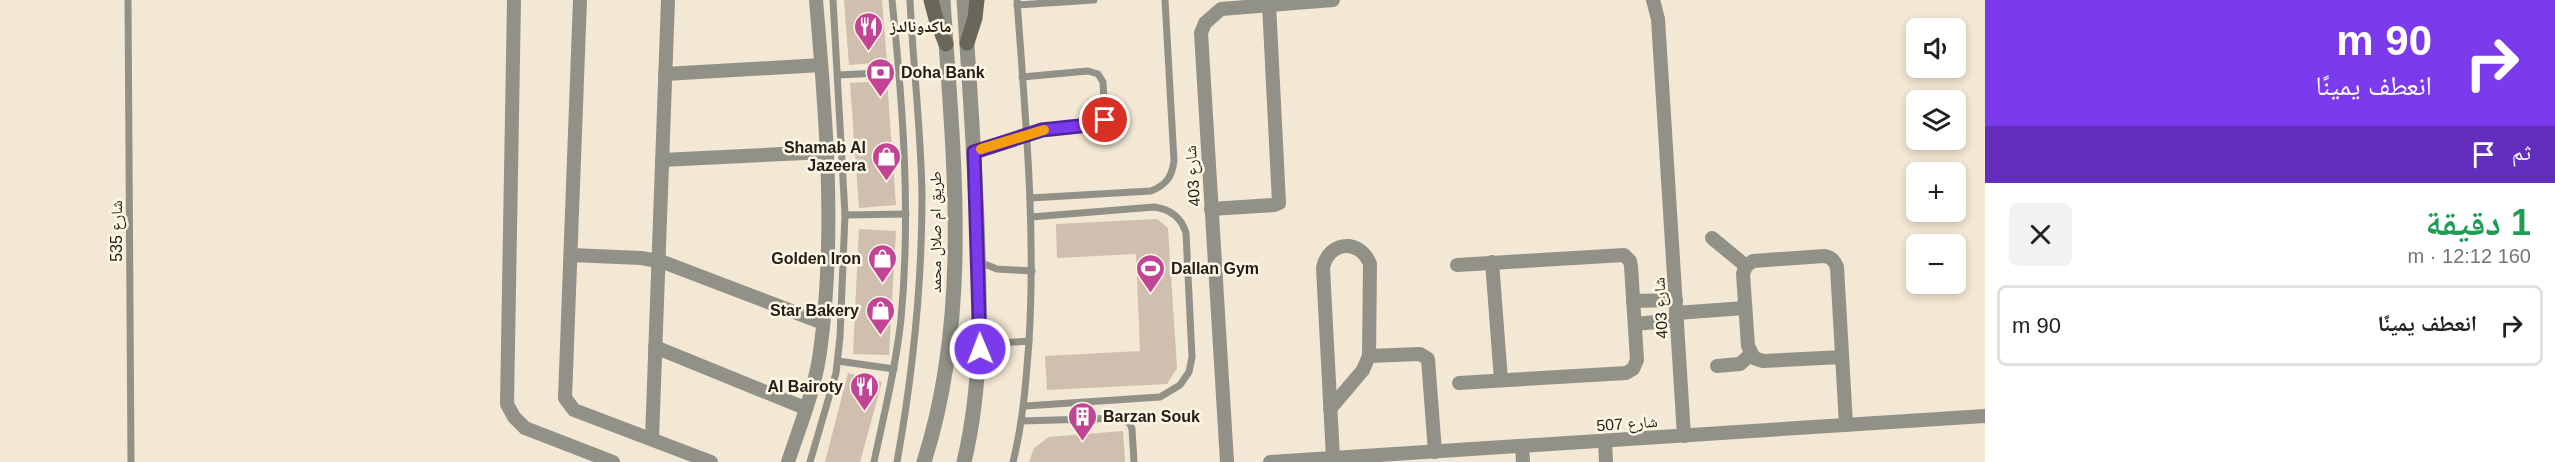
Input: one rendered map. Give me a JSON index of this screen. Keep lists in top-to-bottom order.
{
  "streets": {
    "street": ["شارع 403", "طريق ام صلال محمد", "شارع 507"],
    "lane": ["شارع 535"]
  },
  "crossings": [
    ["شارع 403", "شارع 507"]
  ],
  "places": {
    "restaurant": ["ماكدونالدز", "Al Bairoty"],
    "bank": ["Doha Bank"],
    "shop": ["Shamab Al Jazeera", "Golden Iron", "Star Bakery"],
    "sports": ["Dallan Gym"],
    "building": ["Barzan Souk"]
  },
  "page": {
    "turn": ["90 m", "انعطف يمينًا"],
    "map_buttons": ["+", "−"],
    "then": "ثم",
    "heading": ["1 دقيقة", "160 m · 12:12"],
    "list": [
      {
        "name": "انعطف يمينًا",
        "value": "90 m"
      }
    ]
  }
}
